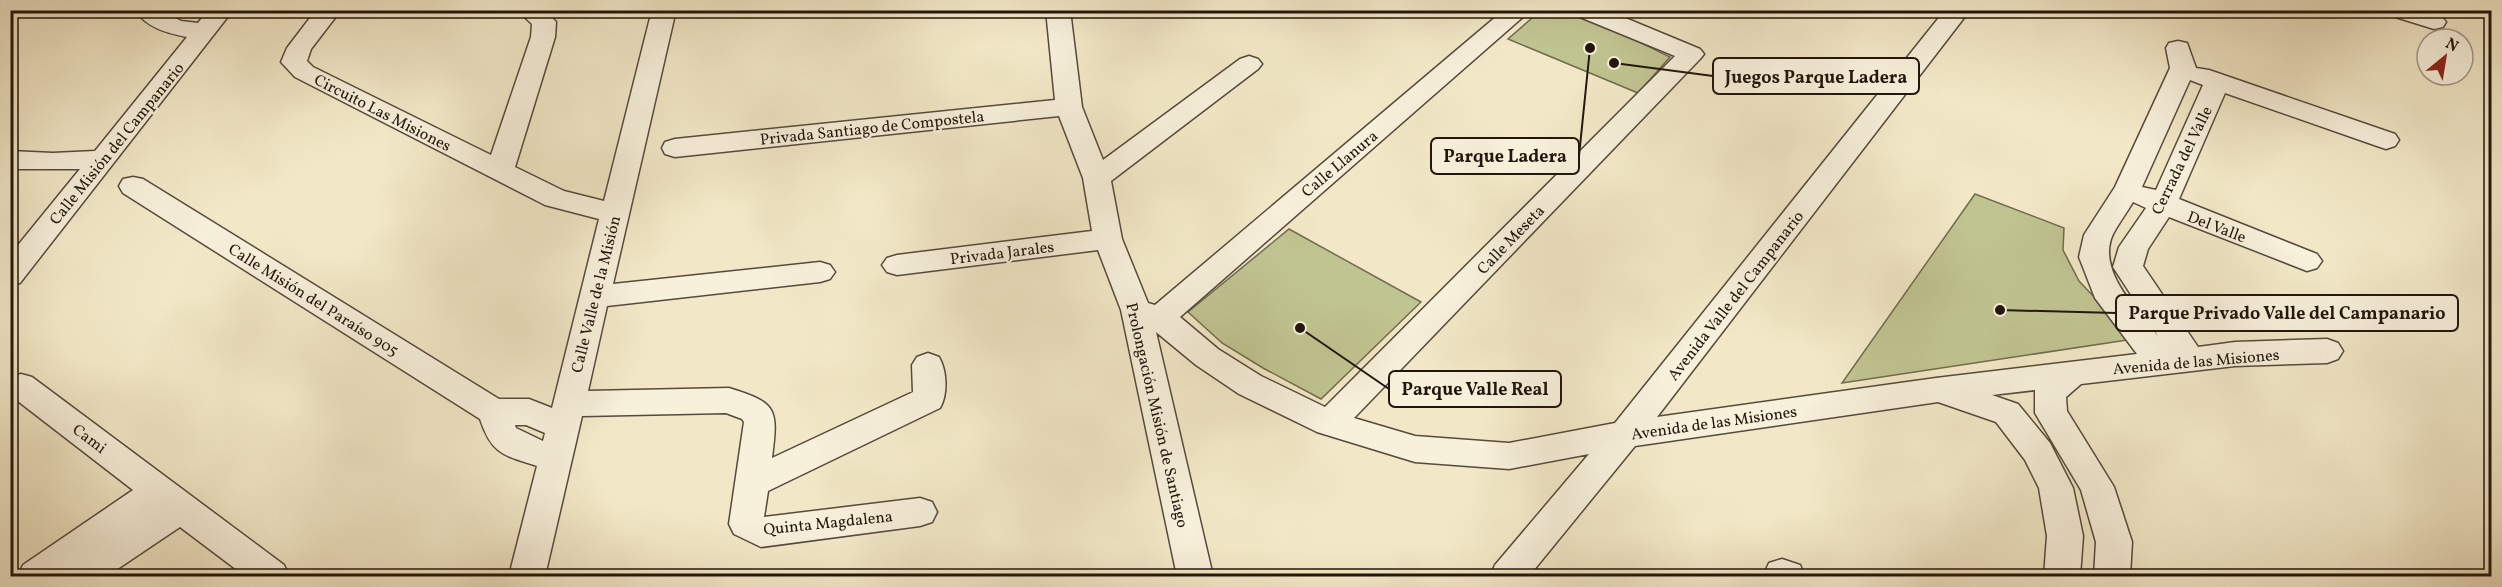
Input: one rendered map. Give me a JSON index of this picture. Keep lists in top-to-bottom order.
{
  "streets": {
    "street": [
      "Circuito Las Misiones",
      "Privada Santiago de Compostela",
      "Calle Misión del Campanario",
      "Cerrada del Valle",
      "Calle Llanura",
      "Del Valle",
      "Calle Meseta",
      "Privada Jarales",
      "Calle Valle de la Misión",
      "Avenida Valle del Campanario",
      "Calle Misión del Paraíso 905",
      "Avenida de las Misiones",
      "Prolongación Misión de Santiago",
      "Cami",
      "Quinta Magdalena"
    ]
  },
  "crossings": [
    ["Circuito Las Misiones", "Calle Valle de la Misión"],
    ["Privada Santiago de Compostela", "Prolongación Misión de Santiago"],
    ["Cerrada del Valle", "Del Valle"],
    ["Calle Llanura", "Avenida de las Misiones"],
    ["Calle Llanura", "Prolongación Misión de Santiago"],
    ["Calle Meseta", "Avenida de las Misiones"],
    ["Privada Jarales", "Prolongación Misión de Santiago"],
    ["Calle Valle de la Misión", "Quinta Magdalena"],
    ["Avenida Valle del Campanario", "Avenida de las Misiones"],
    ["Avenida de las Misiones", "Prolongación Misión de Santiago"]
  ],
  "places": [
    "Parque Ladera",
    "Juegos Parque Ladera",
    "Parque Privado Valle del Campanario",
    "Parque Valle Real"
  ],
  "north": "top right"
}
